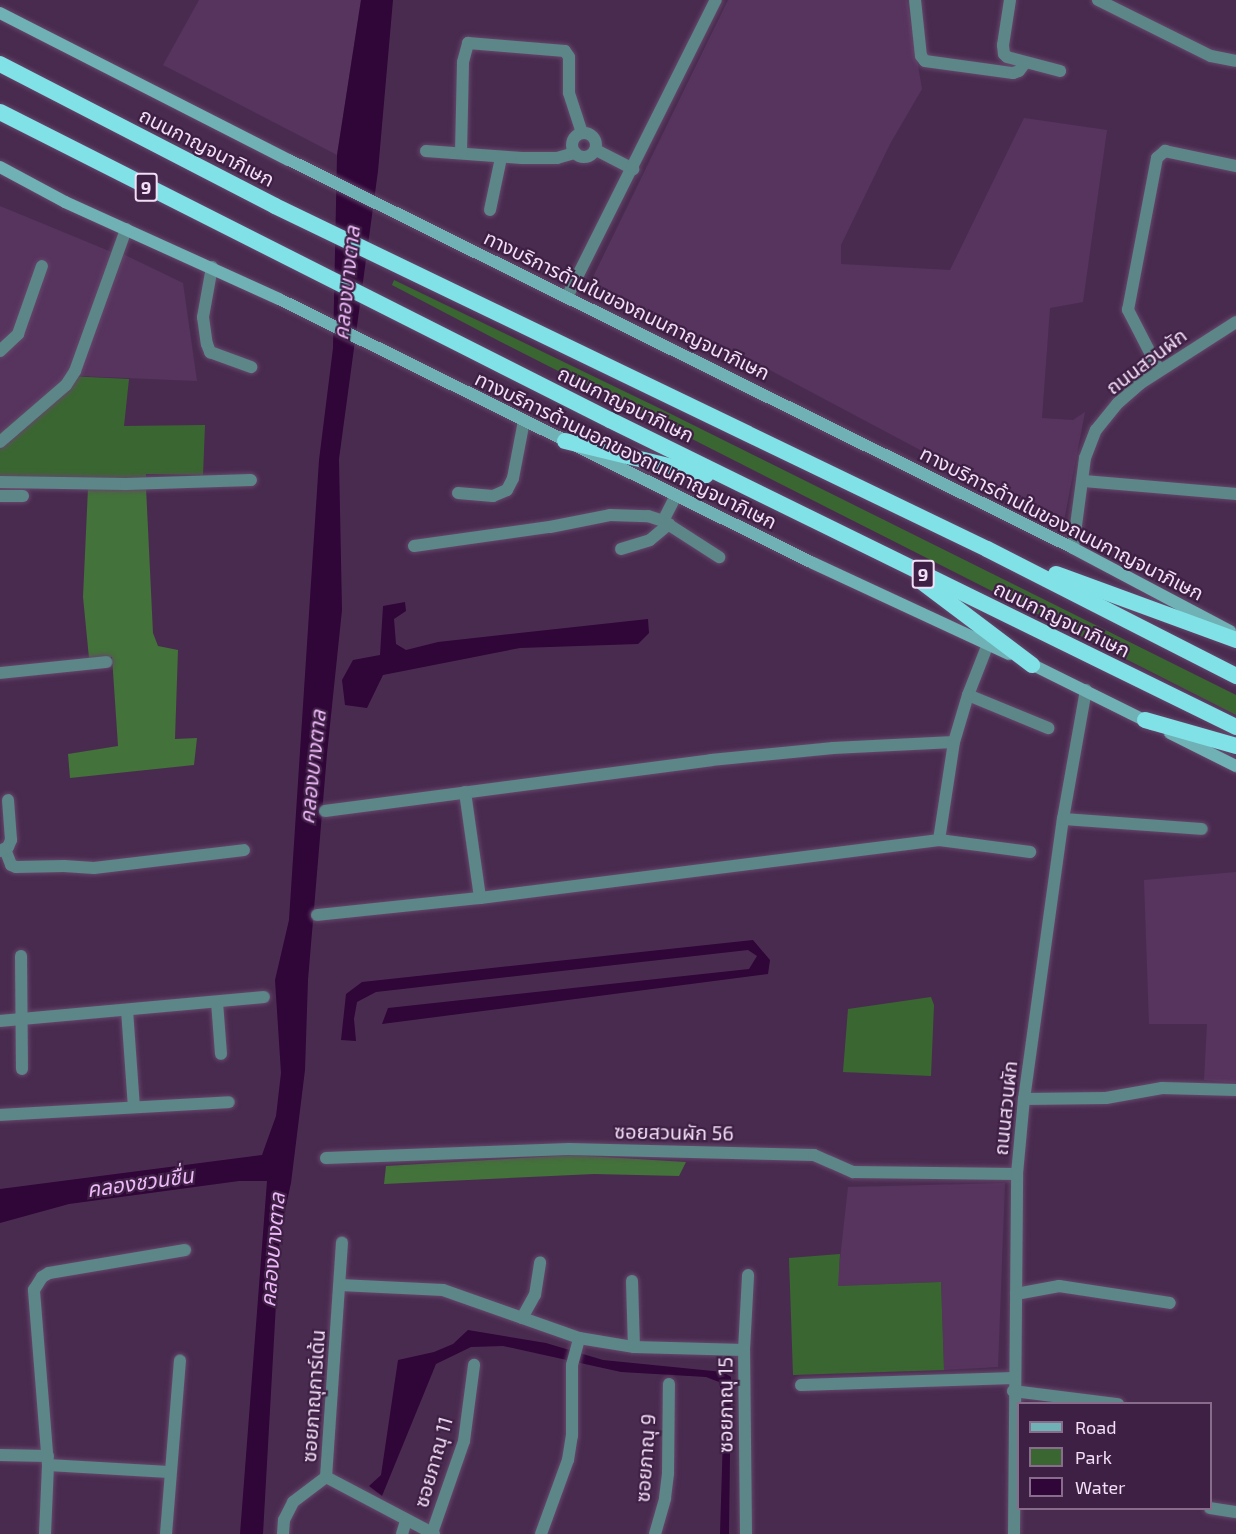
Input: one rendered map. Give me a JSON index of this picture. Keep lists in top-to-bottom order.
{
  "streets": {
    "highway": ["ถนนกาญจนาภิเษก", "9"],
    "main road": ["ทางบริการด้านในของถนนกาญจนาภิเษก", "ทางบริการด้านนอกของถนนกาญจนาภิเษก"],
    "street": [
      "ถนนสวนผัก",
      "ซอยสวนผัก 56",
      "ซอยภาณุการ์เด้น",
      "ซอยภาณุ 15",
      "ซอยภาณุ 9",
      "ซอยภาณุ 11"
    ]
  },
  "crossings": [
    ["ทางบริการด้านในของถนนกาญจนาภิเษก", "ถนนสวนผัก"],
    ["ถนนสวนผัก", "ทางบริการด้านนอกของถนนกาญจนาภิเษก"],
    ["ถนนสวนผัก", "ซอยสวนผัก 56"]
  ],
  "water": ["คลองบางตาล", "คลองชวนชื่น"],
  "legend": ["Road", "Park", "Water"]
}
